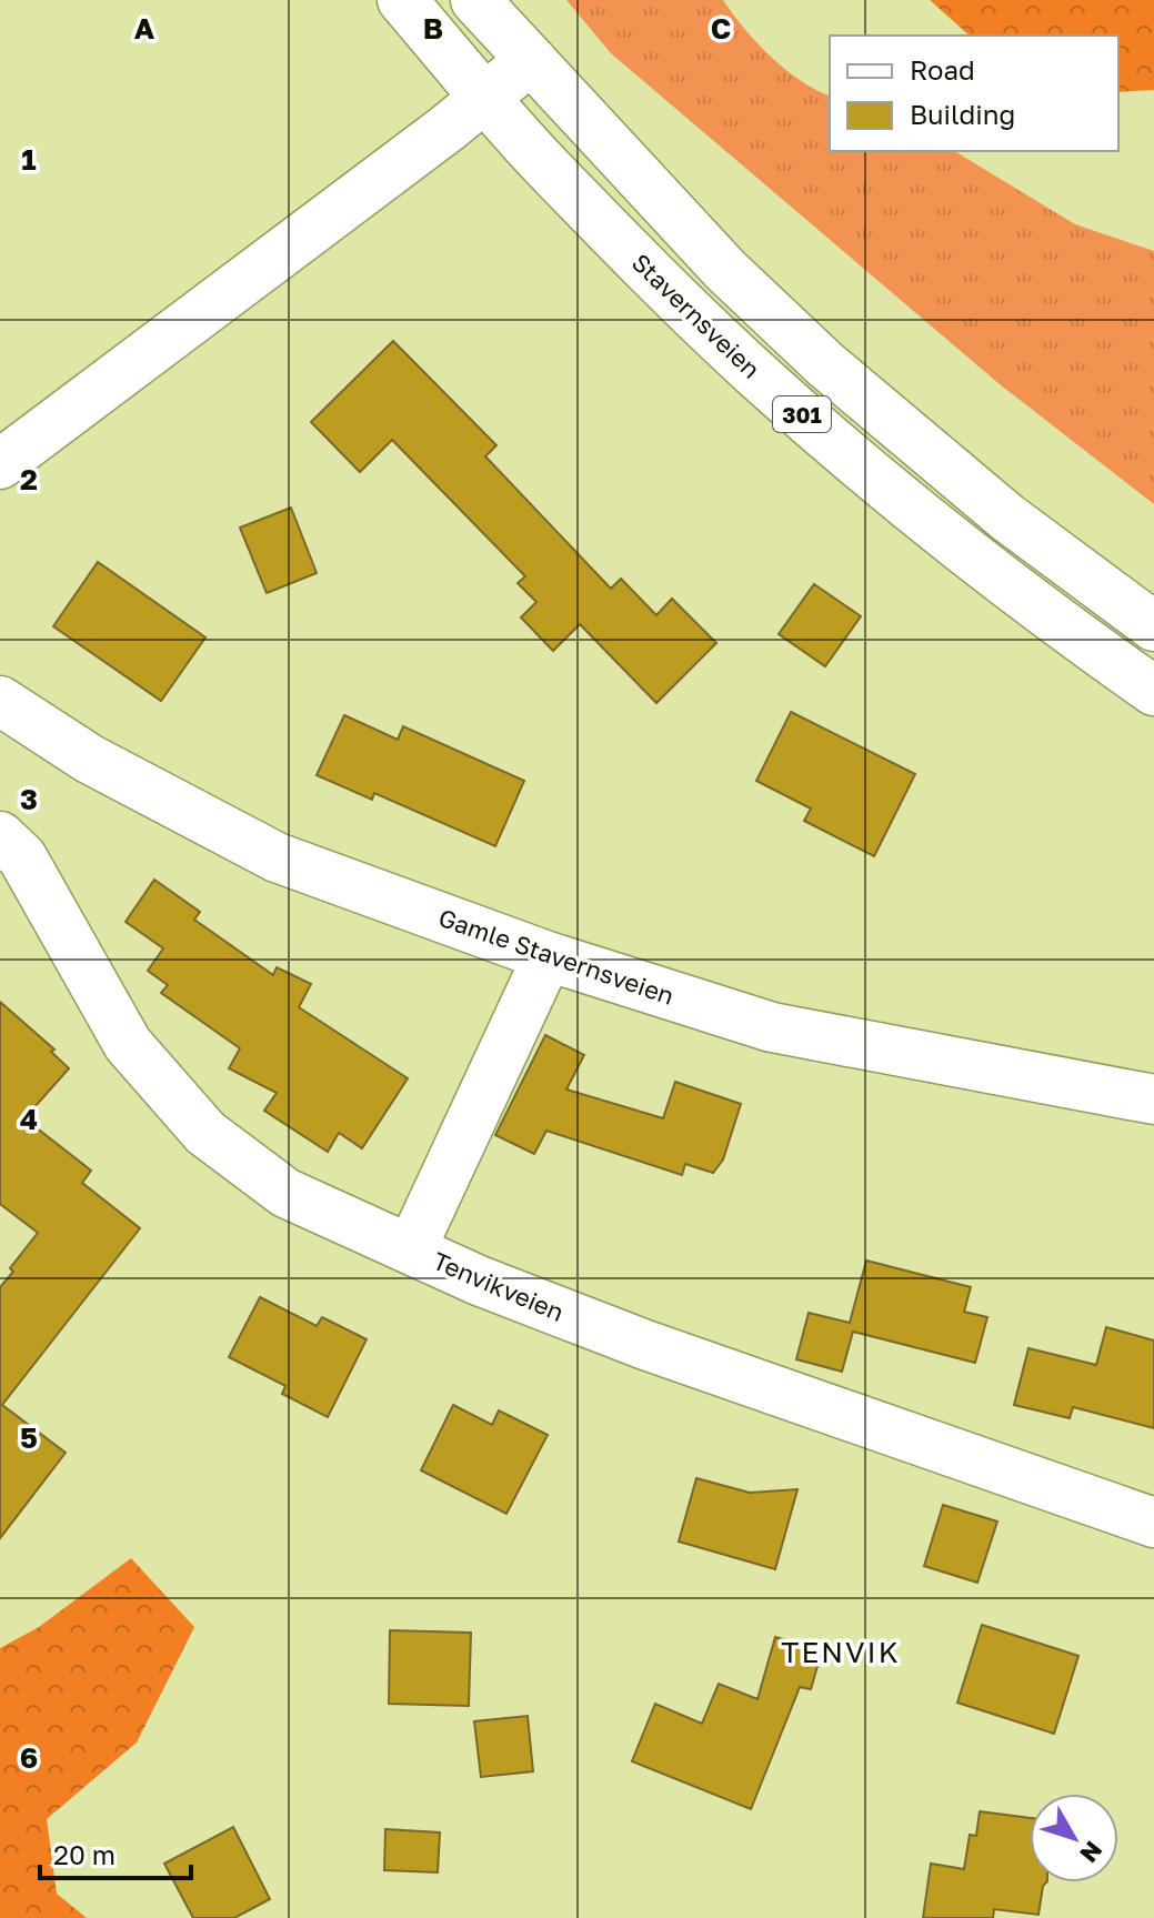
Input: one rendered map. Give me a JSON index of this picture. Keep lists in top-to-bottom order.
{
  "streets": {
    "street": [
      "Stavernsveien",
      "301",
      "Gamle Stavernsveien",
      "Tenvikveien"
    ]
  },
  "districts": ["TENVIK"],
  "legend": ["Road", "Building"],
  "scale_bar": "20 m",
  "north": "bottom right",
  "grid": {
    "columns": ["A", "B", "C"],
    "rows": [
      "1",
      "2",
      "3",
      "4",
      "5",
      "6"
    ]
  }
}
